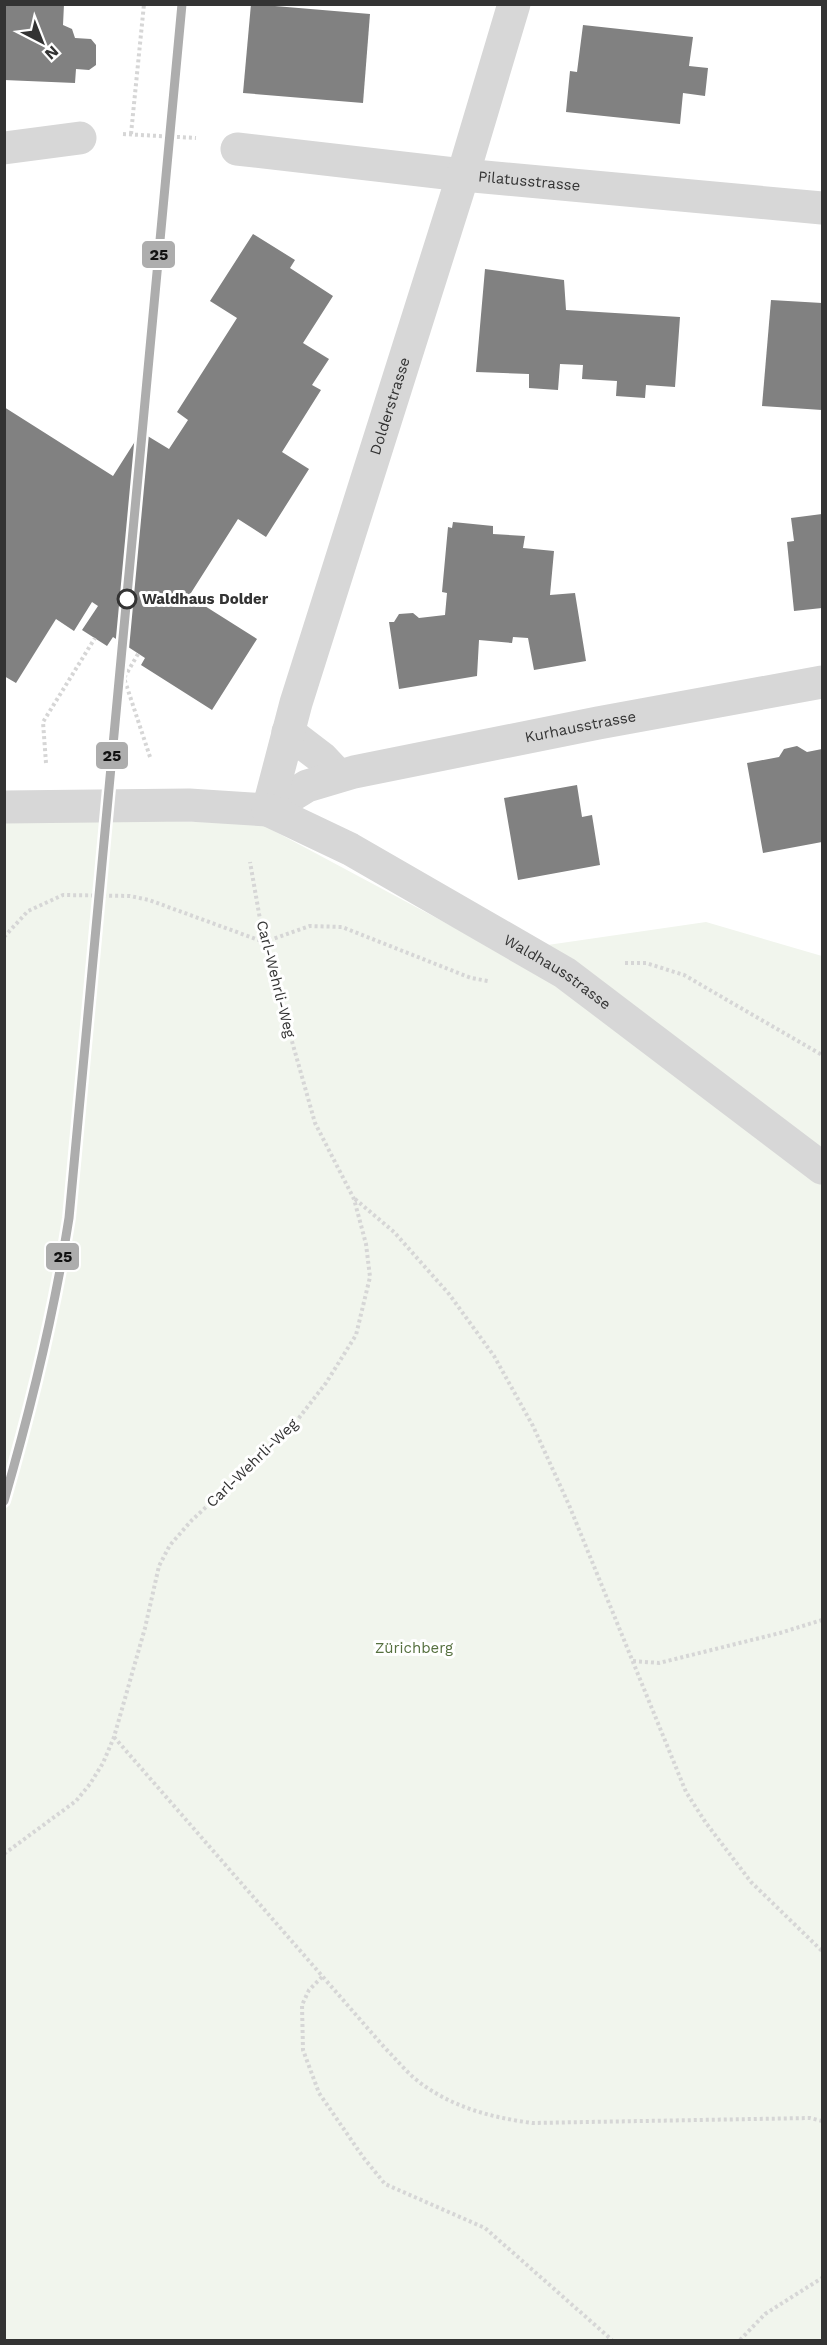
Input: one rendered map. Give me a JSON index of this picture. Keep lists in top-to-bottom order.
{
  "streets": {
    "street": [
      "Pilatusstrasse",
      "Dolderstrasse",
      "Kurhausstrasse",
      "Waldhausstrasse"
    ],
    "path": ["Carl-Wehrli-Weg"]
  },
  "crossings": [
    ["Pilatusstrasse", "Dolderstrasse"],
    ["Dolderstrasse", "Kurhausstrasse"],
    ["Dolderstrasse", "Waldhausstrasse"],
    ["Kurhausstrasse", "Waldhausstrasse"]
  ],
  "parks": ["Zürichberg"],
  "places": ["Waldhaus Dolder"],
  "lines": ["transit line 25"],
  "north": "bottom right"
}
